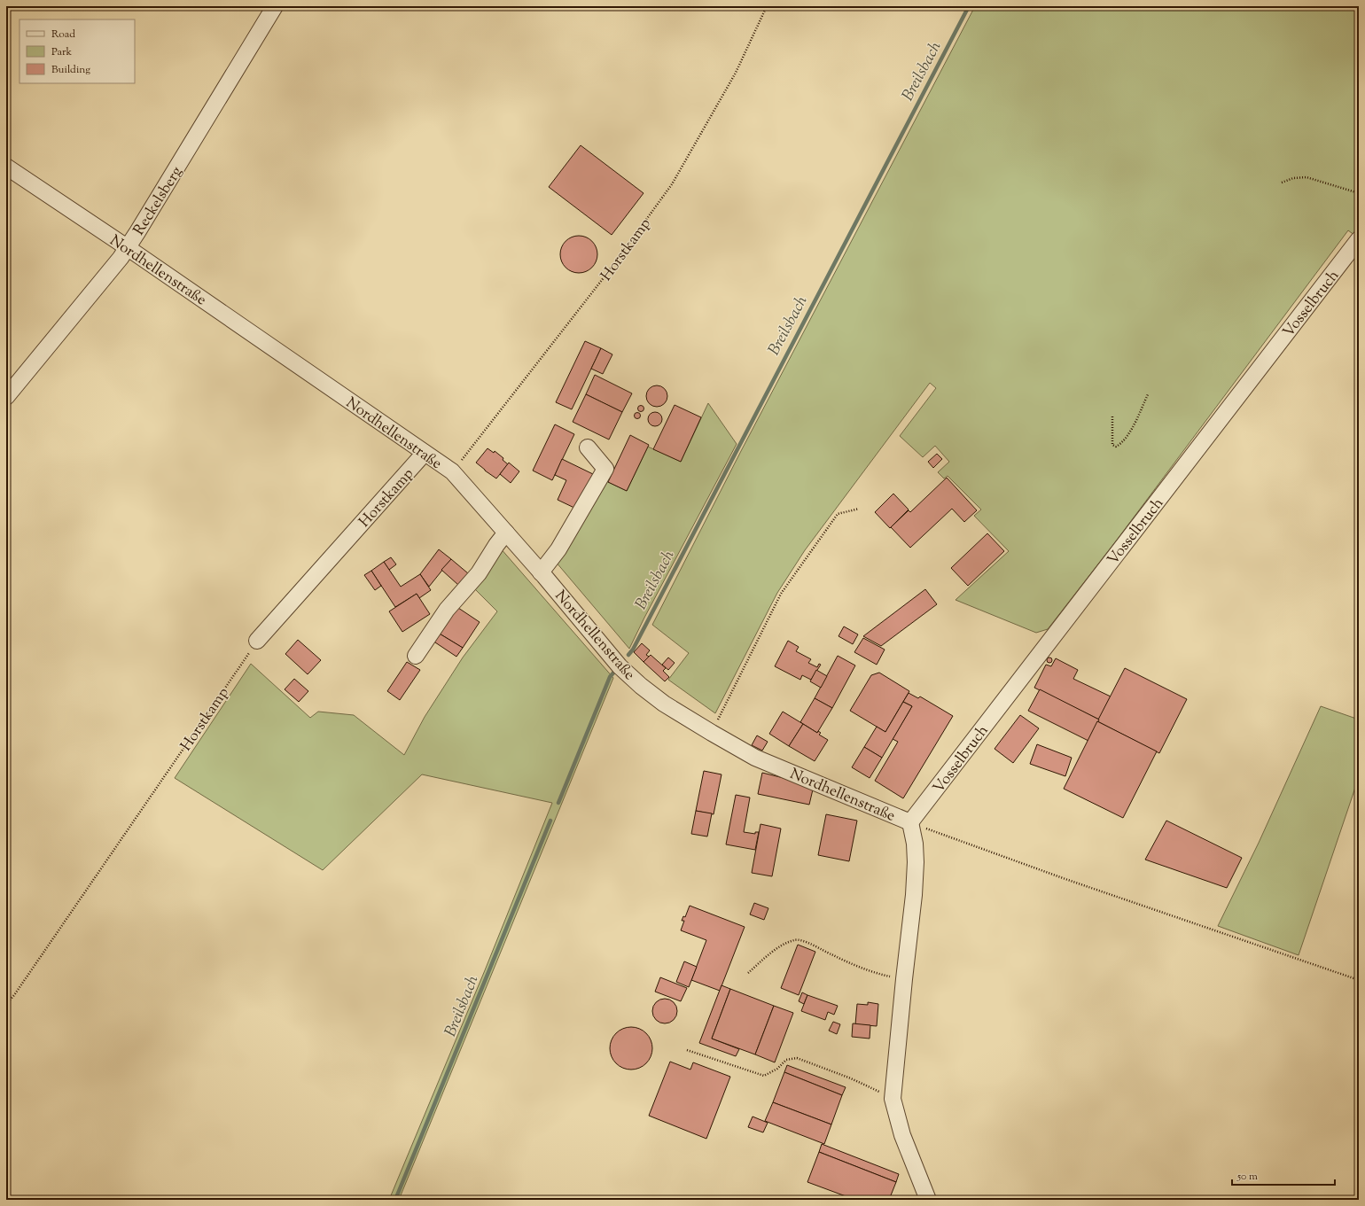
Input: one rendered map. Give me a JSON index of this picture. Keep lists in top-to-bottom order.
{
  "streets": {
    "street": [
      "Reckelsberg",
      "Horstkamp",
      "Nordhellenstraße",
      "Vosselbruch"
    ]
  },
  "crossings": [
    ["Reckelsberg", "Nordhellenstraße"],
    ["Horstkamp", "Nordhellenstraße"],
    ["Nordhellenstraße", "Vosselbruch"]
  ],
  "water": ["Breilsbach"],
  "legend": ["Road", "Park", "Building"],
  "scale_bar": "50 m"
}
